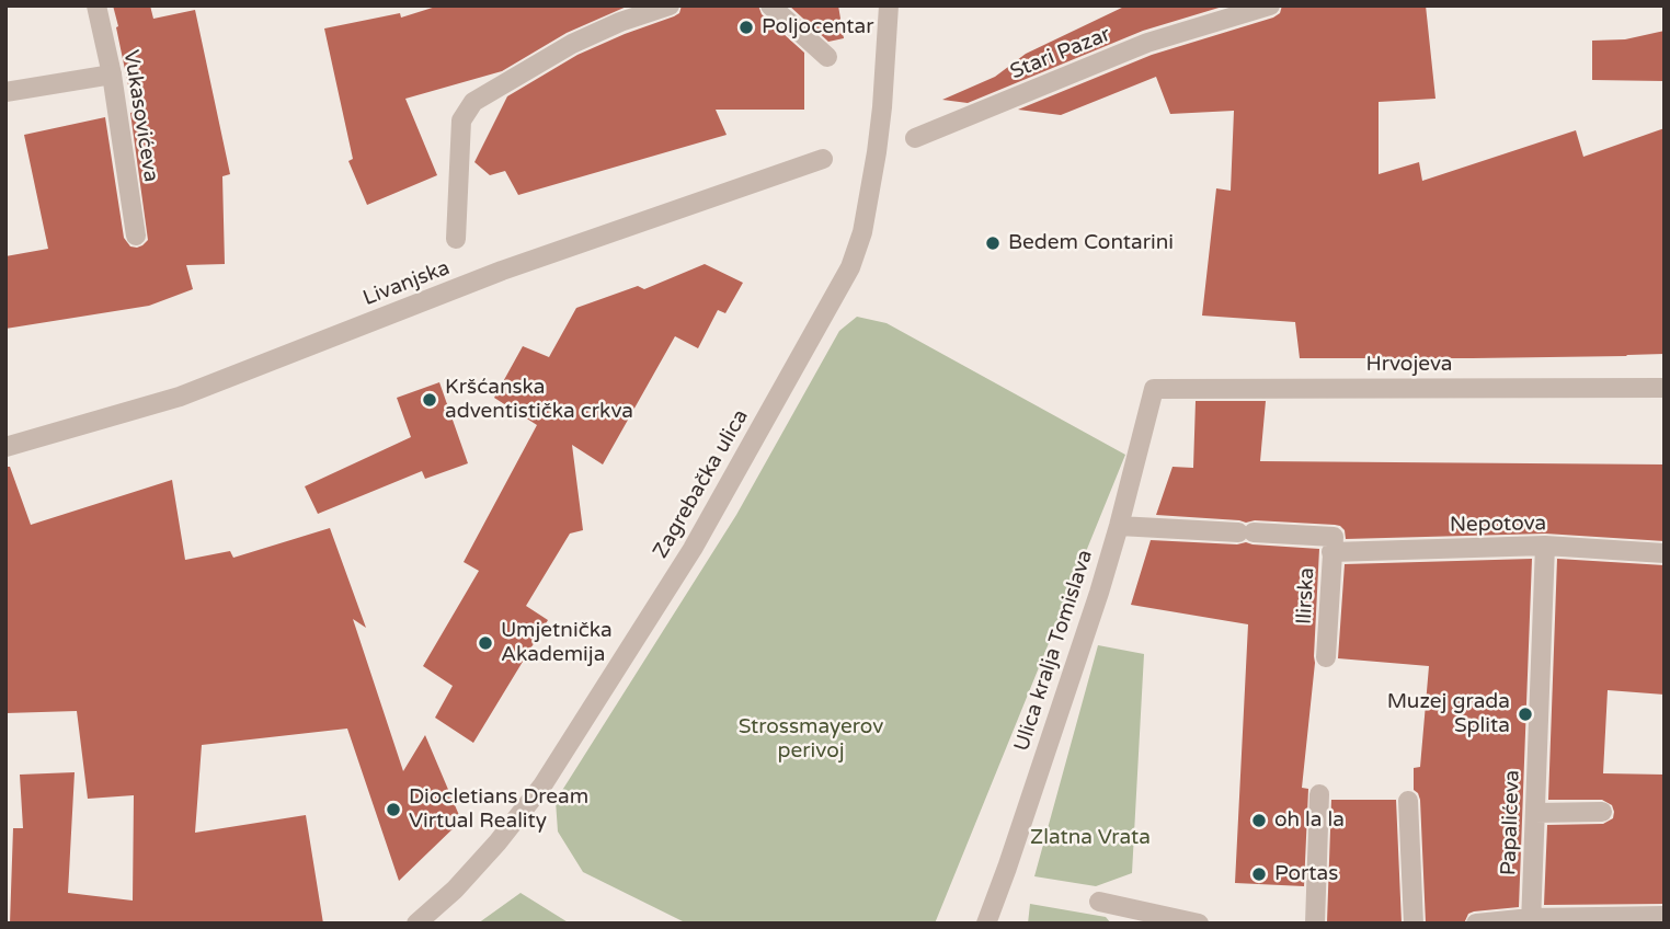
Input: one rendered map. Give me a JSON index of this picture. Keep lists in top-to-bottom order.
{
  "streets": {
    "street": [
      "Stari Pazar",
      "Vukasovićeva",
      "Livanjska",
      "Hrvojeva",
      "Zagrebačka ulica",
      "Nepotova",
      "Ilirska",
      "Ulica kralja Tomislava",
      "Papalićeva"
    ]
  },
  "crossings": [
    ["Hrvojeva", "Ulica kralja Tomislava"],
    ["Nepotova", "Ilirska"],
    ["Nepotova", "Ulica kralja Tomislava"],
    ["Nepotova", "Papalićeva"]
  ],
  "parks": ["Strossmayerov perivoj", "Zlatna Vrata"],
  "places": [
    "Poljocentar",
    "Bedem Contarini",
    "Kršćanska adventistička crkva",
    "Umjetnička Akademija",
    "Muzej grada Splita",
    "Diocletians Dream Virtual Reality",
    "oh la la",
    "Portas"
  ]
}
